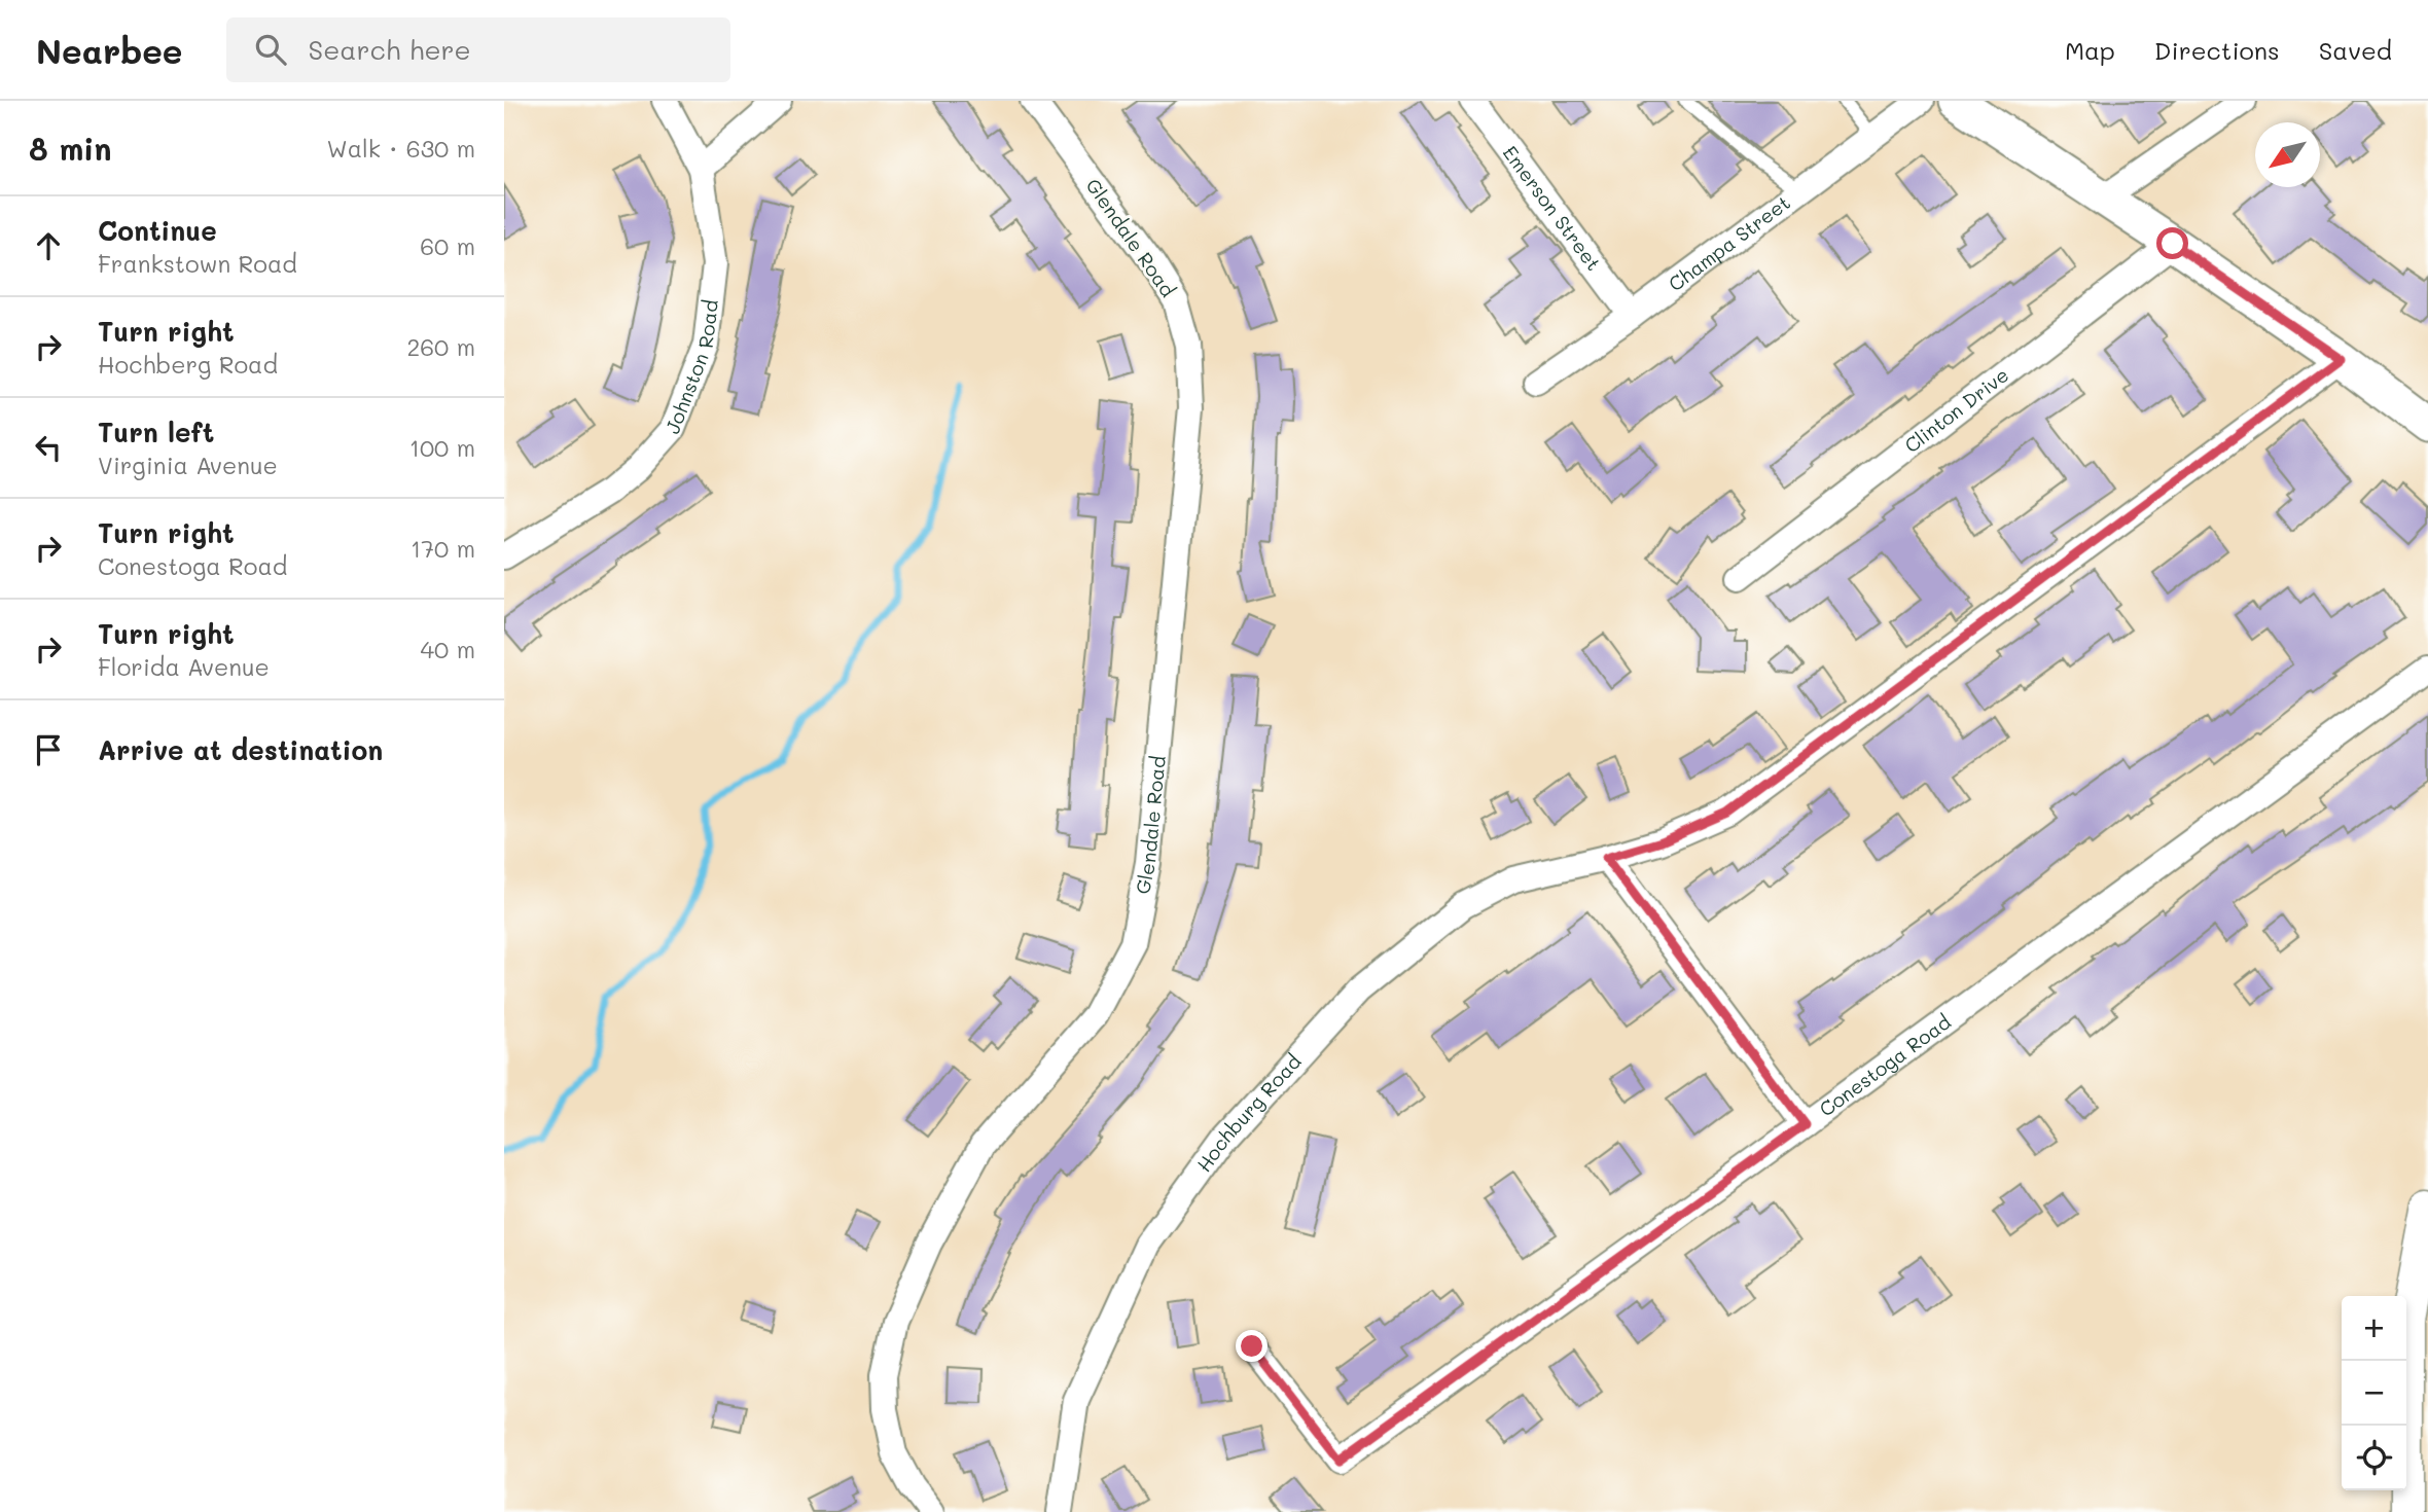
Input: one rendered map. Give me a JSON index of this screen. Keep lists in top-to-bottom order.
{
  "streets": {
    "street": [
      "Emerson Street",
      "Glendale Road",
      "Champa Street",
      "Johnston Road",
      "Clinton Drive",
      "Conestoga Road",
      "Hochburg Road"
    ]
  },
  "crossings": [
    ["Emerson Street", "Champa Street"]
  ],
  "north": "bottom left",
  "page": {
    "header": "Nearbee",
    "search": "Search here",
    "nav": ["Map", "Directions", "Saved"],
    "heading": ["8 min", "Walk · 630 m"],
    "list": [
      ["Continue", "Frankstown Road", "60 m"],
      ["Turn right", "Hochberg Road", "260 m"],
      ["Turn left", "Virginia Avenue", "100 m"],
      ["Turn right", "Conestoga Road", "170 m"],
      ["Turn right", "Florida Avenue", "40 m"],
      "Arrive at destination"
    ],
    "map_buttons": ["+", "−"]
  }
}
